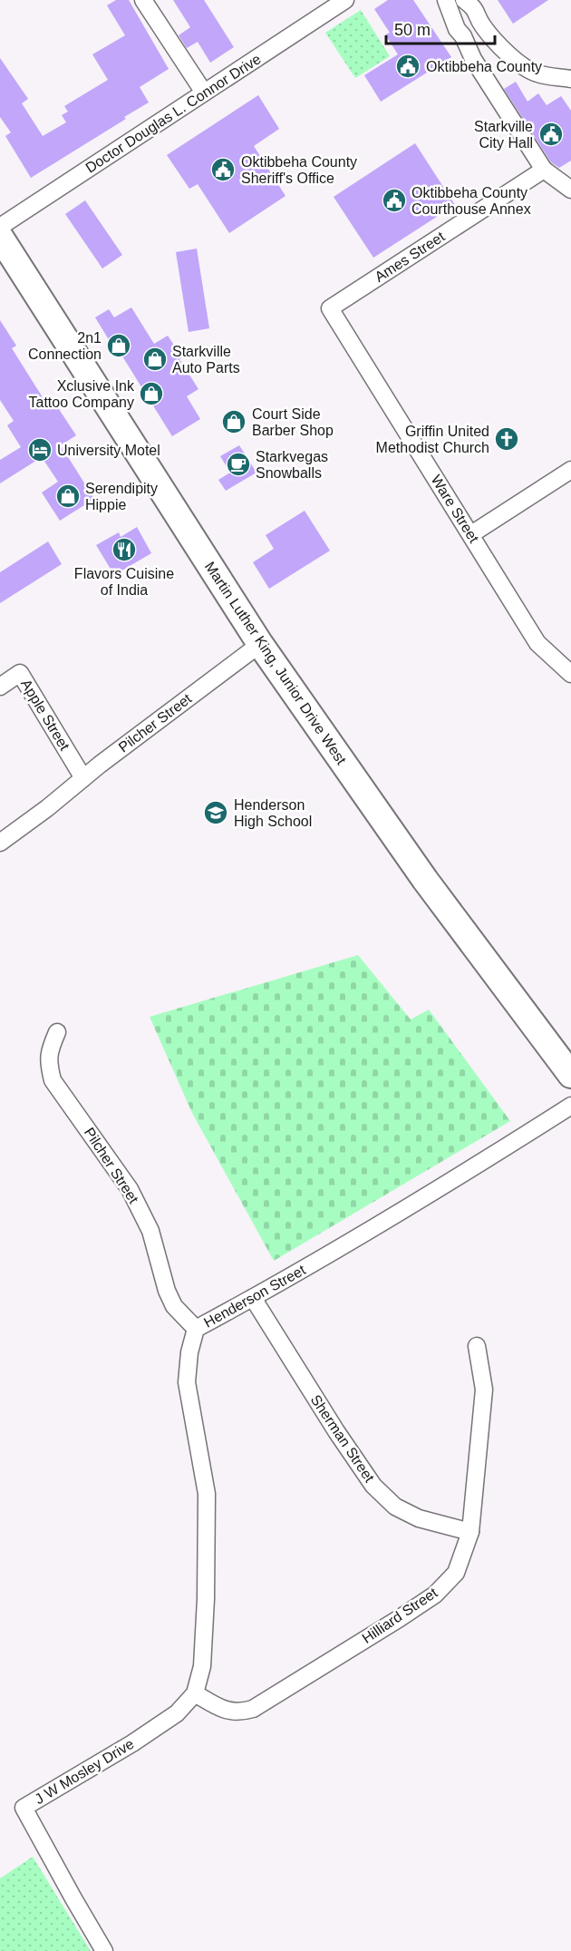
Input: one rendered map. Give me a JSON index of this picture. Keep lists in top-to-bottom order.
{
  "streets": {
    "main road": ["Martin Luther King, Junior Drive West"],
    "street": [
      "Doctor Douglas L. Connor Drive",
      "Ames Street",
      "Ware Street",
      "Apple Street",
      "Pilcher Street",
      "Henderson Street",
      "Sherman Street",
      "Hilliard Street",
      "J W Mosley Drive"
    ]
  },
  "crossings": [
    ["Ames Street", "Ware Street"],
    ["Martin Luther King, Junior Drive West", "Pilcher Street"],
    ["Apple Street", "Pilcher Street"],
    ["Pilcher Street", "Henderson Street"],
    ["Henderson Street", "Sherman Street"],
    ["Henderson Street", "Hilliard Street"],
    ["Henderson Street", "J W Mosley Drive"],
    ["Sherman Street", "Hilliard Street"],
    ["Hilliard Street", "J W Mosley Drive"]
  ],
  "places": {
    "public building": [
      "Oktibbeha County",
      "Starkville City Hall",
      "Oktibbeha County Sheriff's Office",
      "Oktibbeha County Courthouse Annex"
    ],
    "shop": [
      "2n1 Connection",
      "Starkville Auto Parts",
      "Xclusive Ink Tattoo Company",
      "Court Side Barber Shop",
      "Serendipity Hippie"
    ],
    "church": ["Griffin United Methodist Church"],
    "hotel": ["University Motel"],
    "cafe": ["Starkvegas Snowballs"],
    "restaurant": ["Flavors Cuisine of India"],
    "school or university": ["Henderson High School"]
  },
  "scale_bar": "50 m"
}
